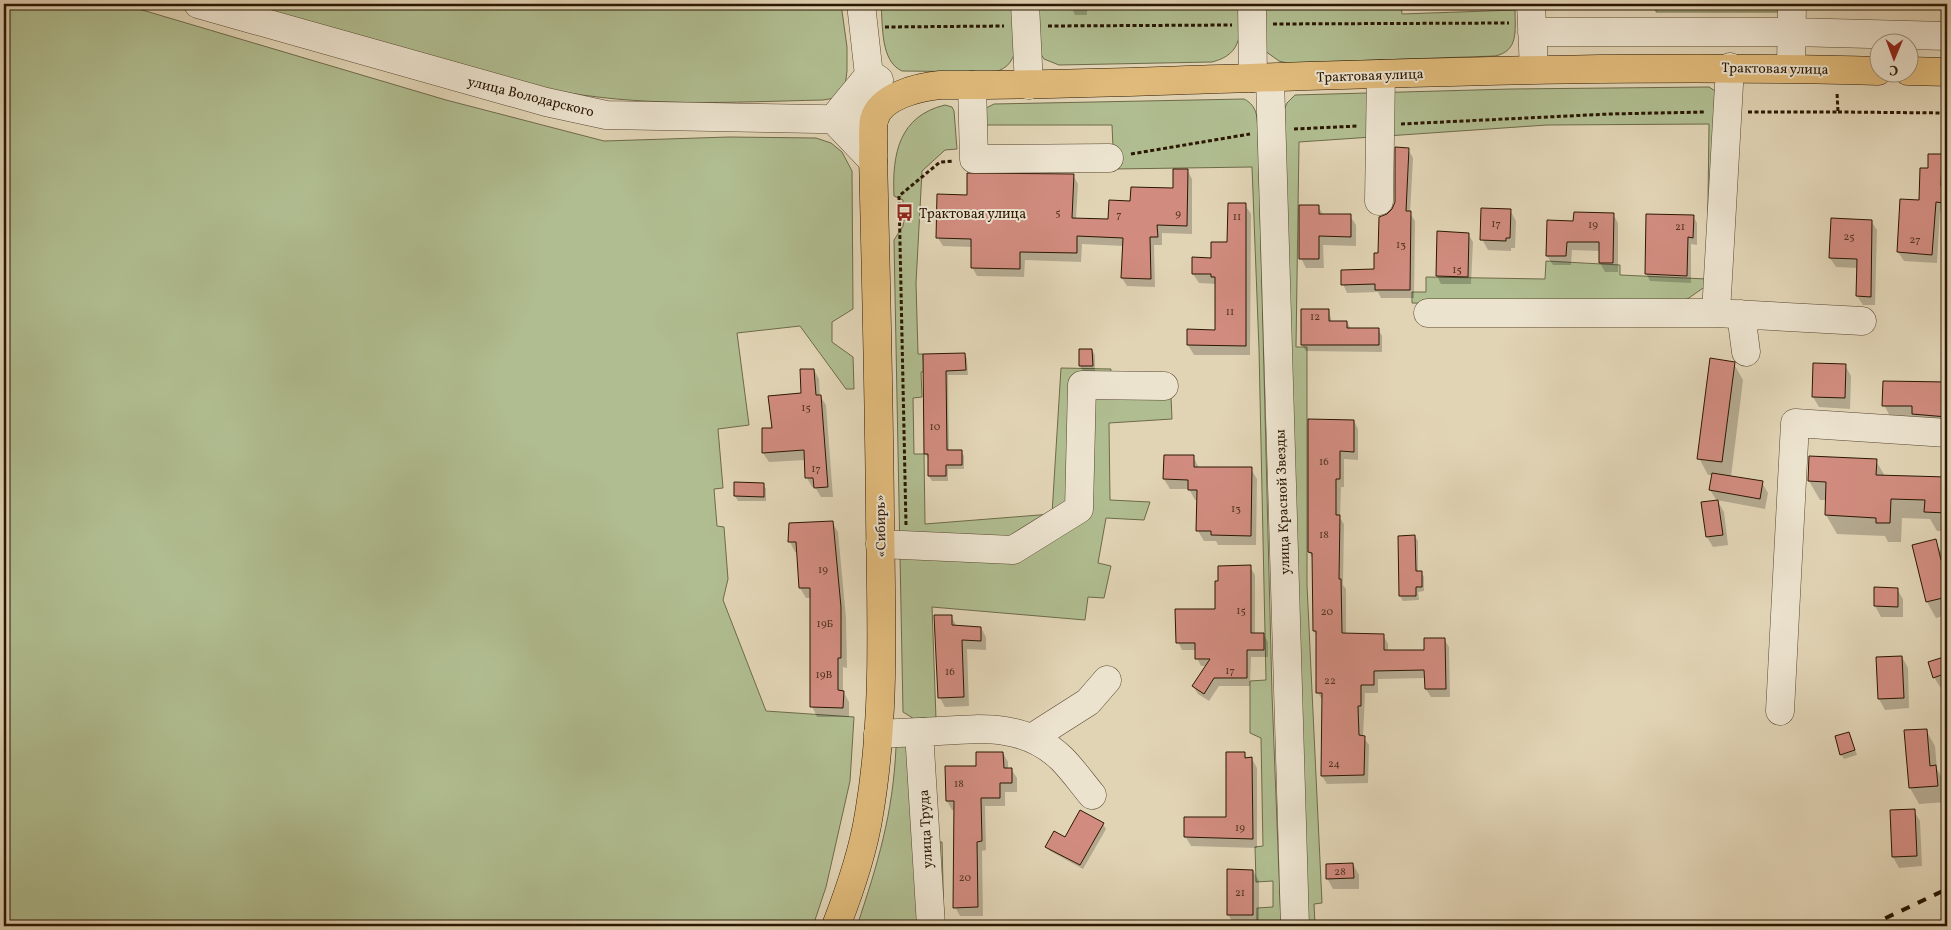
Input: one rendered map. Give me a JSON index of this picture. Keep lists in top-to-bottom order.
{
  "streets": {
    "highway": ["Трактовая улица", "«Сибирь»"],
    "street": ["улица Володарского", "улица Красной Звезды", "улица Труда"]
  },
  "crossings": [
    ["Трактовая улица", "улица Володарского"],
    ["Трактовая улица", "улица Красной Звезды"],
    ["Трактовая улица", "«Сибирь»"],
    ["улица Володарского", "«Сибирь»"]
  ],
  "places": {
    "bus stop": ["Трактовая улица"]
  },
  "house_numbers": [
    "5",
    "9",
    "7",
    "11",
    "17",
    "19",
    "21",
    "25",
    "27",
    "13",
    "15",
    "11",
    "12",
    "15",
    "10",
    "16",
    "17",
    "13",
    "18",
    "19",
    "15",
    "20",
    "19Б",
    "17",
    "16",
    "19В",
    "22",
    "24",
    "18",
    "19",
    "28",
    "20",
    "21"
  ],
  "north": "bottom"
}
